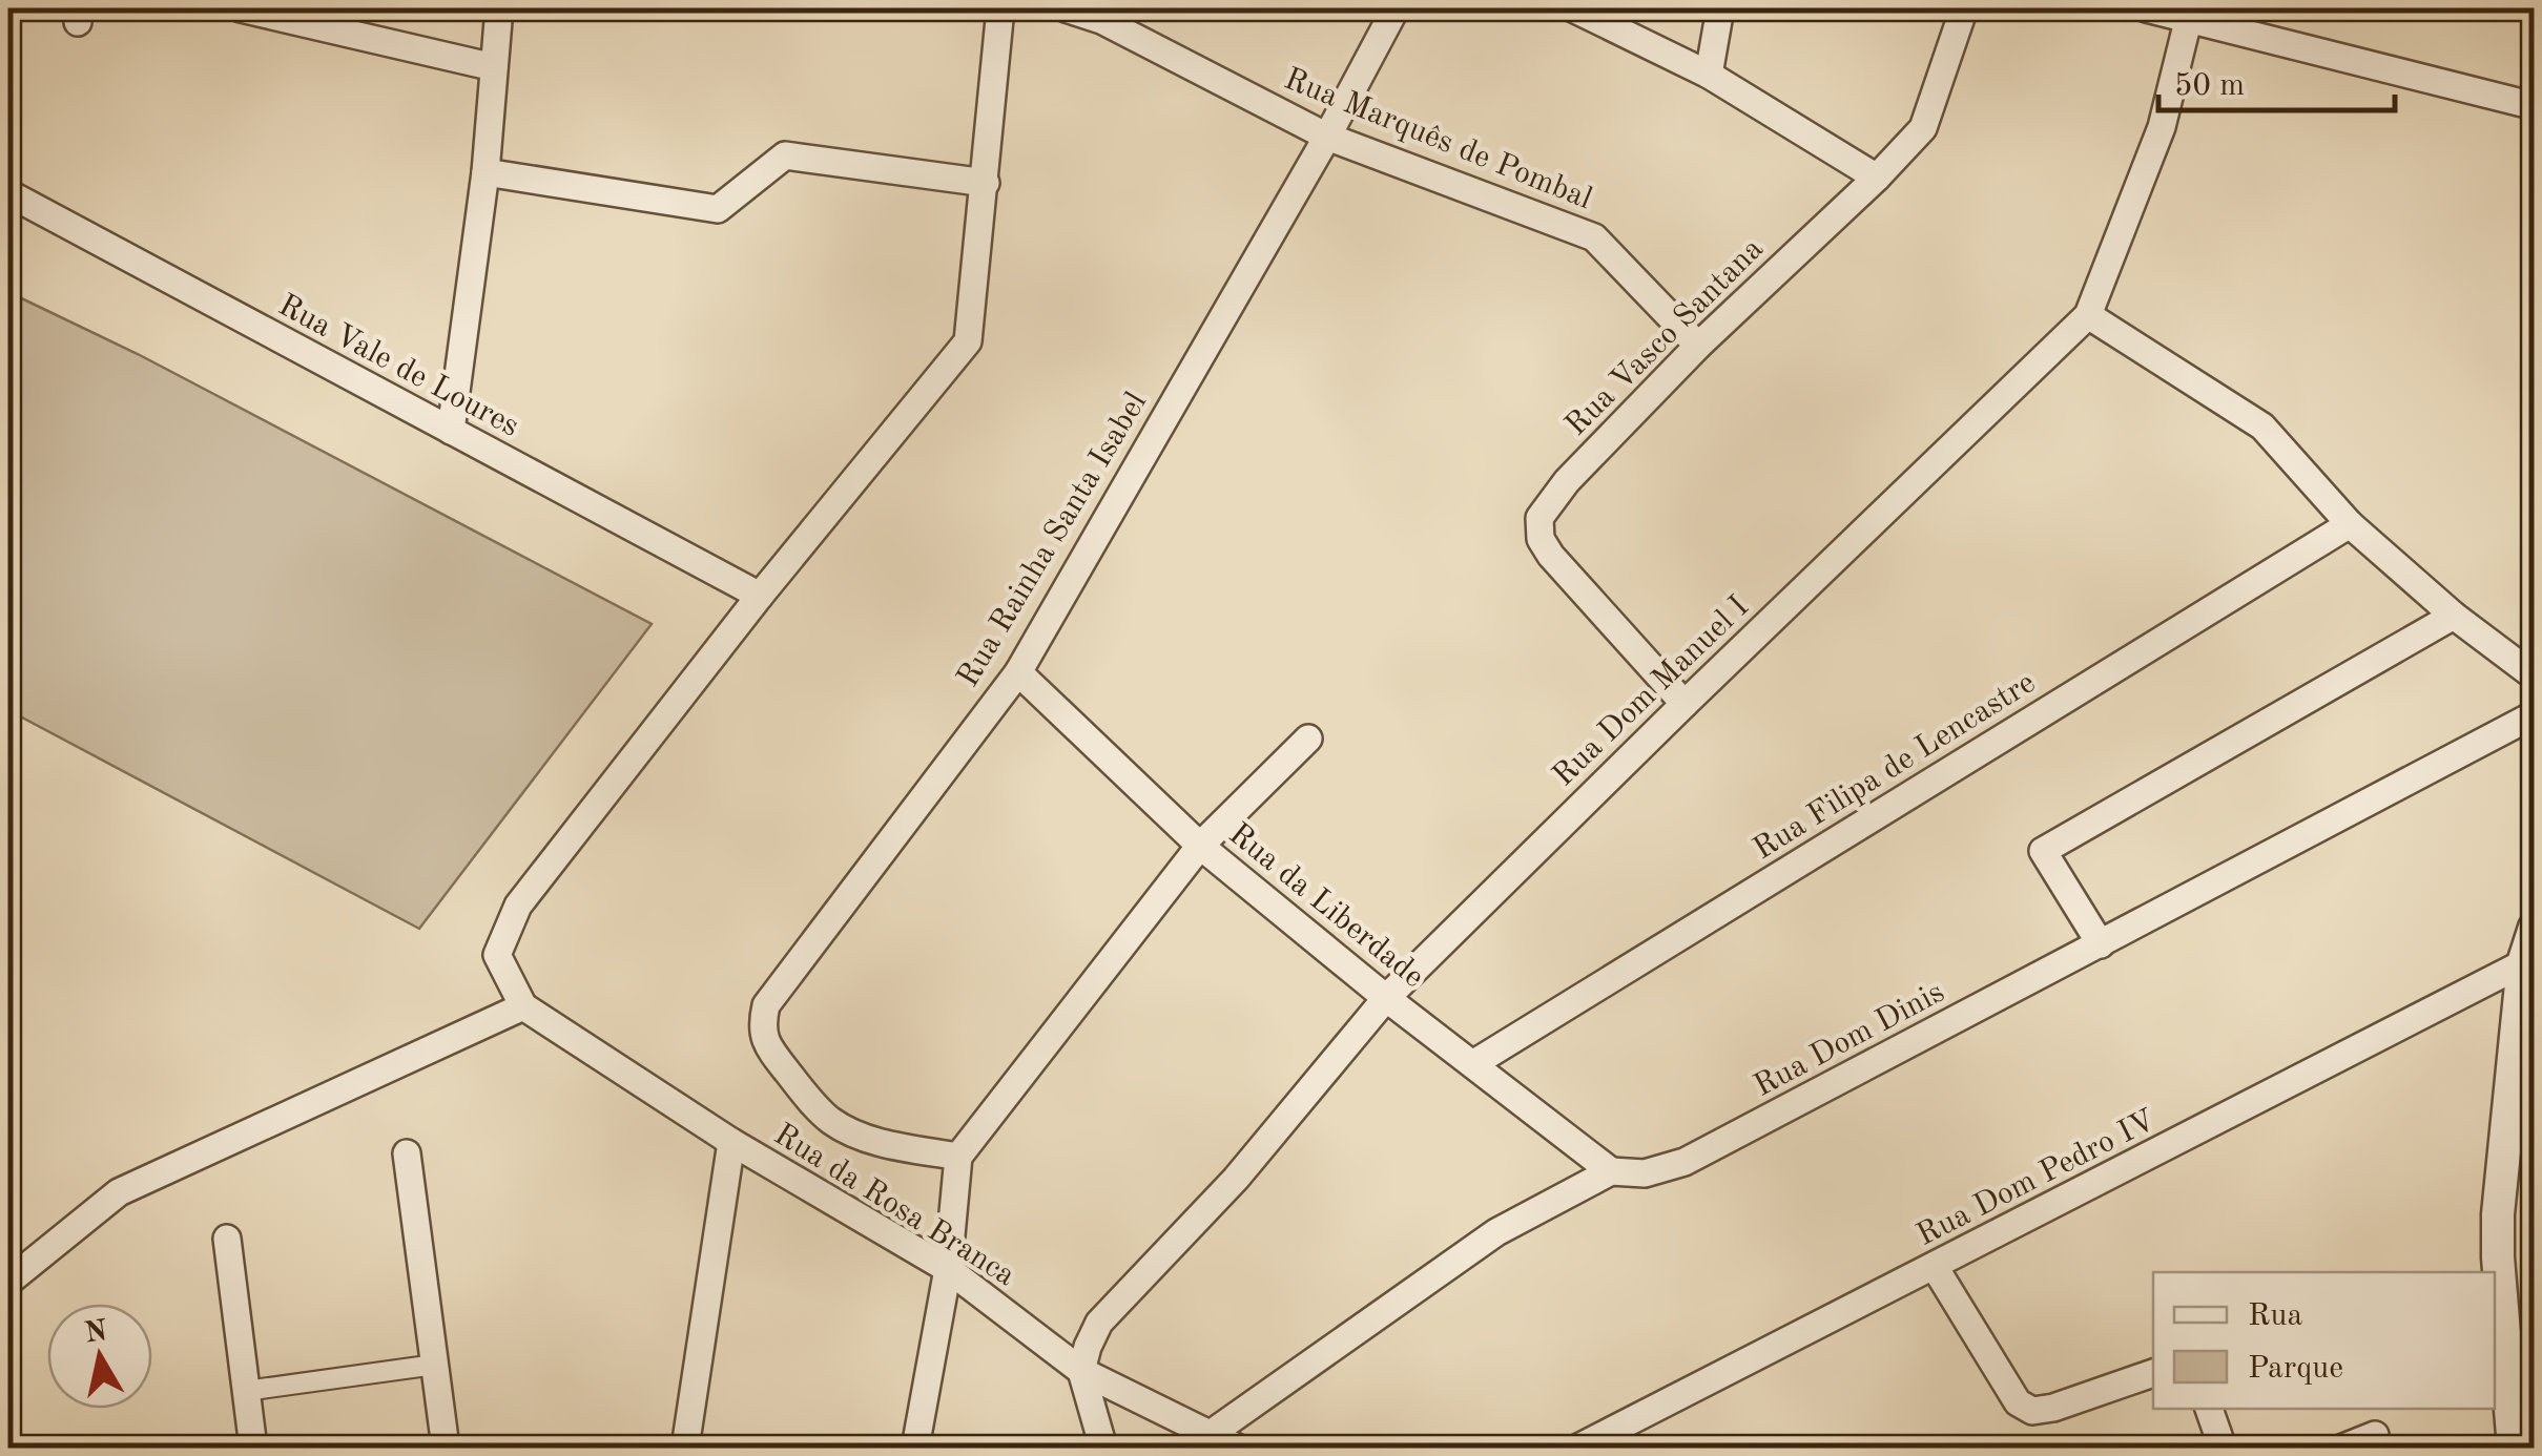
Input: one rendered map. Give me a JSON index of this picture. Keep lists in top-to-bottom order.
{
  "streets": {
    "street": [
      "Rua Marquês de Pombal",
      "Rua Vasco Santana",
      "Rua Vale de Loures",
      "Rua Rainha Santa Isabel",
      "Rua Dom Manuel I",
      "Rua Filipa de Lencastre",
      "Rua da Liberdade",
      "Rua Dom Dinis",
      "Rua Dom Pedro IV",
      "Rua da Rosa Branca"
    ]
  },
  "crossings": [
    ["Rua Marquês de Pombal", "Rua Vasco Santana"],
    ["Rua Marquês de Pombal", "Rua Rainha Santa Isabel"],
    ["Rua Vasco Santana", "Rua Dom Manuel I"],
    ["Rua Rainha Santa Isabel", "Rua da Liberdade"],
    ["Rua Dom Manuel I", "Rua da Liberdade"],
    ["Rua Dom Manuel I", "Rua da Rosa Branca"],
    ["Rua Filipa de Lencastre", "Rua da Liberdade"],
    ["Rua da Liberdade", "Rua Dom Dinis"],
    ["Rua Dom Dinis", "Rua da Rosa Branca"]
  ],
  "legend": ["Rua", "Parque"],
  "scale_bar": "50 m",
  "north": "top"
}
